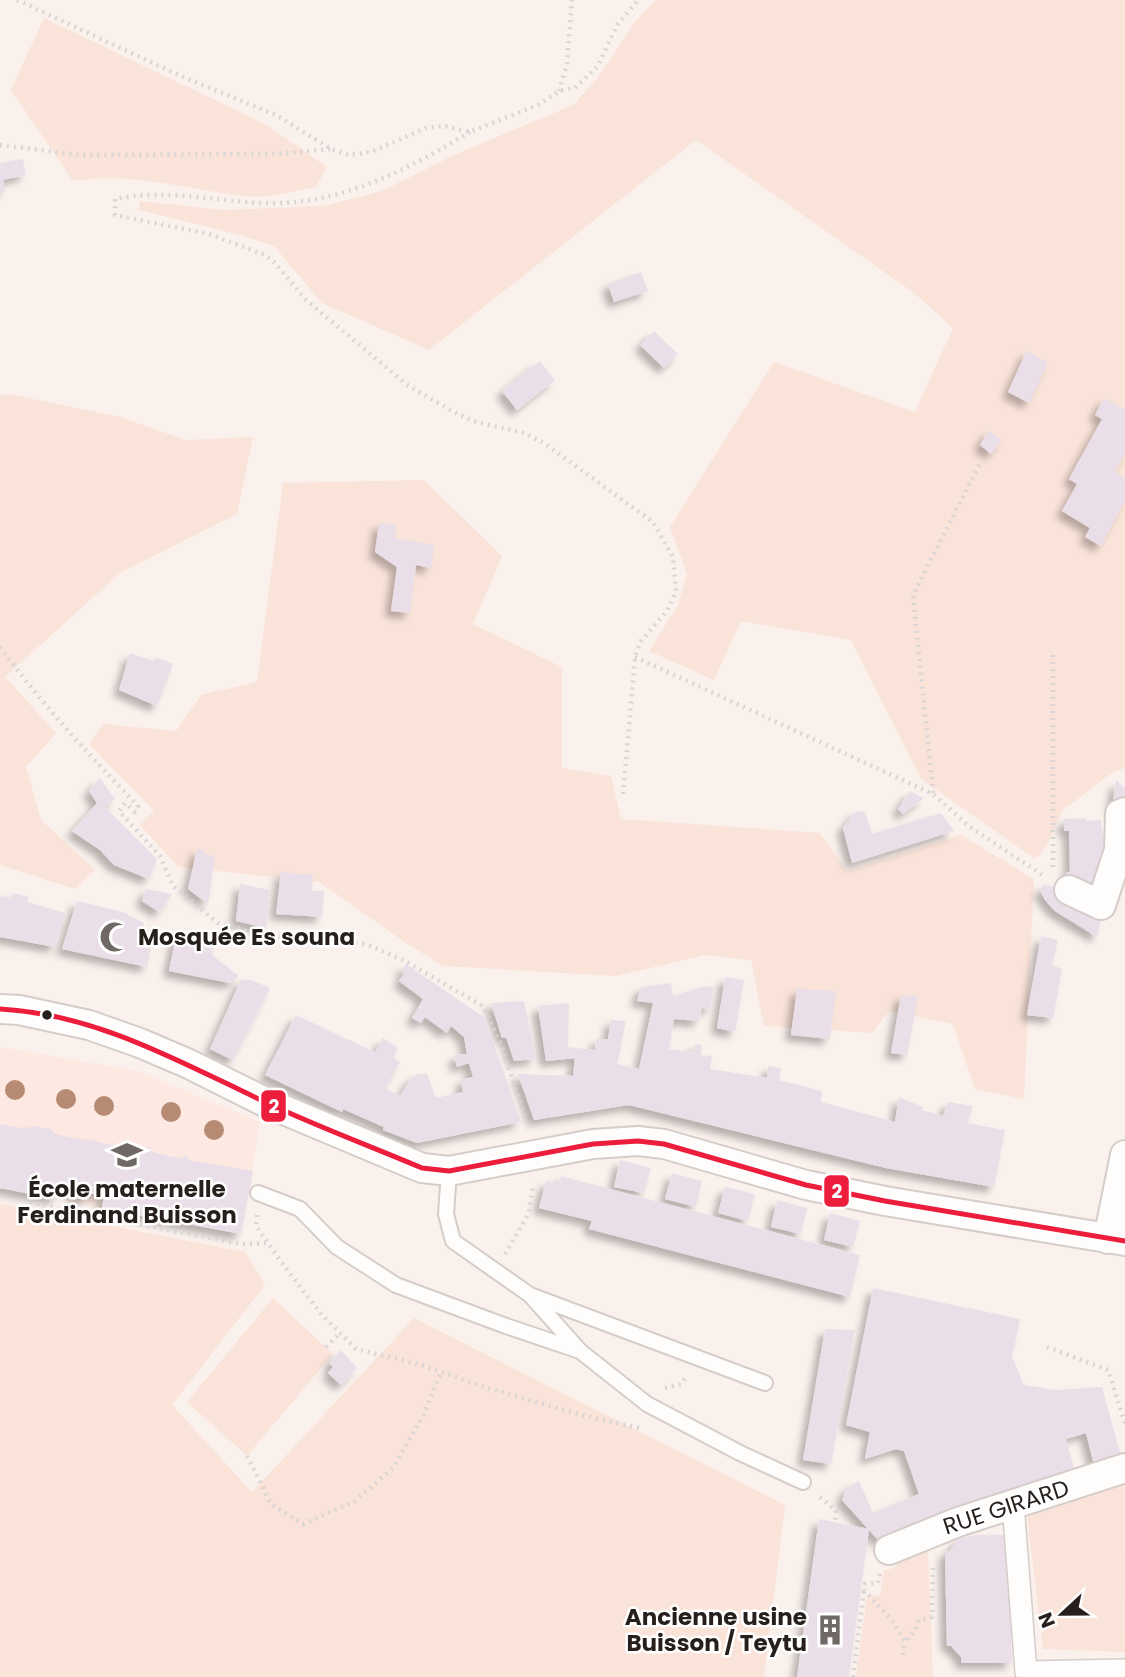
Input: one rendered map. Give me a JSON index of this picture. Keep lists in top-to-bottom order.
{
  "streets": {
    "street": ["RUE GIRARD"]
  },
  "places": {
    "mosque": ["Mosquée Es souna"],
    "school or university": ["École maternelle Ferdinand Buisson"],
    "building": ["Ancienne usine Buisson / Teytu"]
  },
  "lines": ["transit line 2"],
  "north": "left"
}
